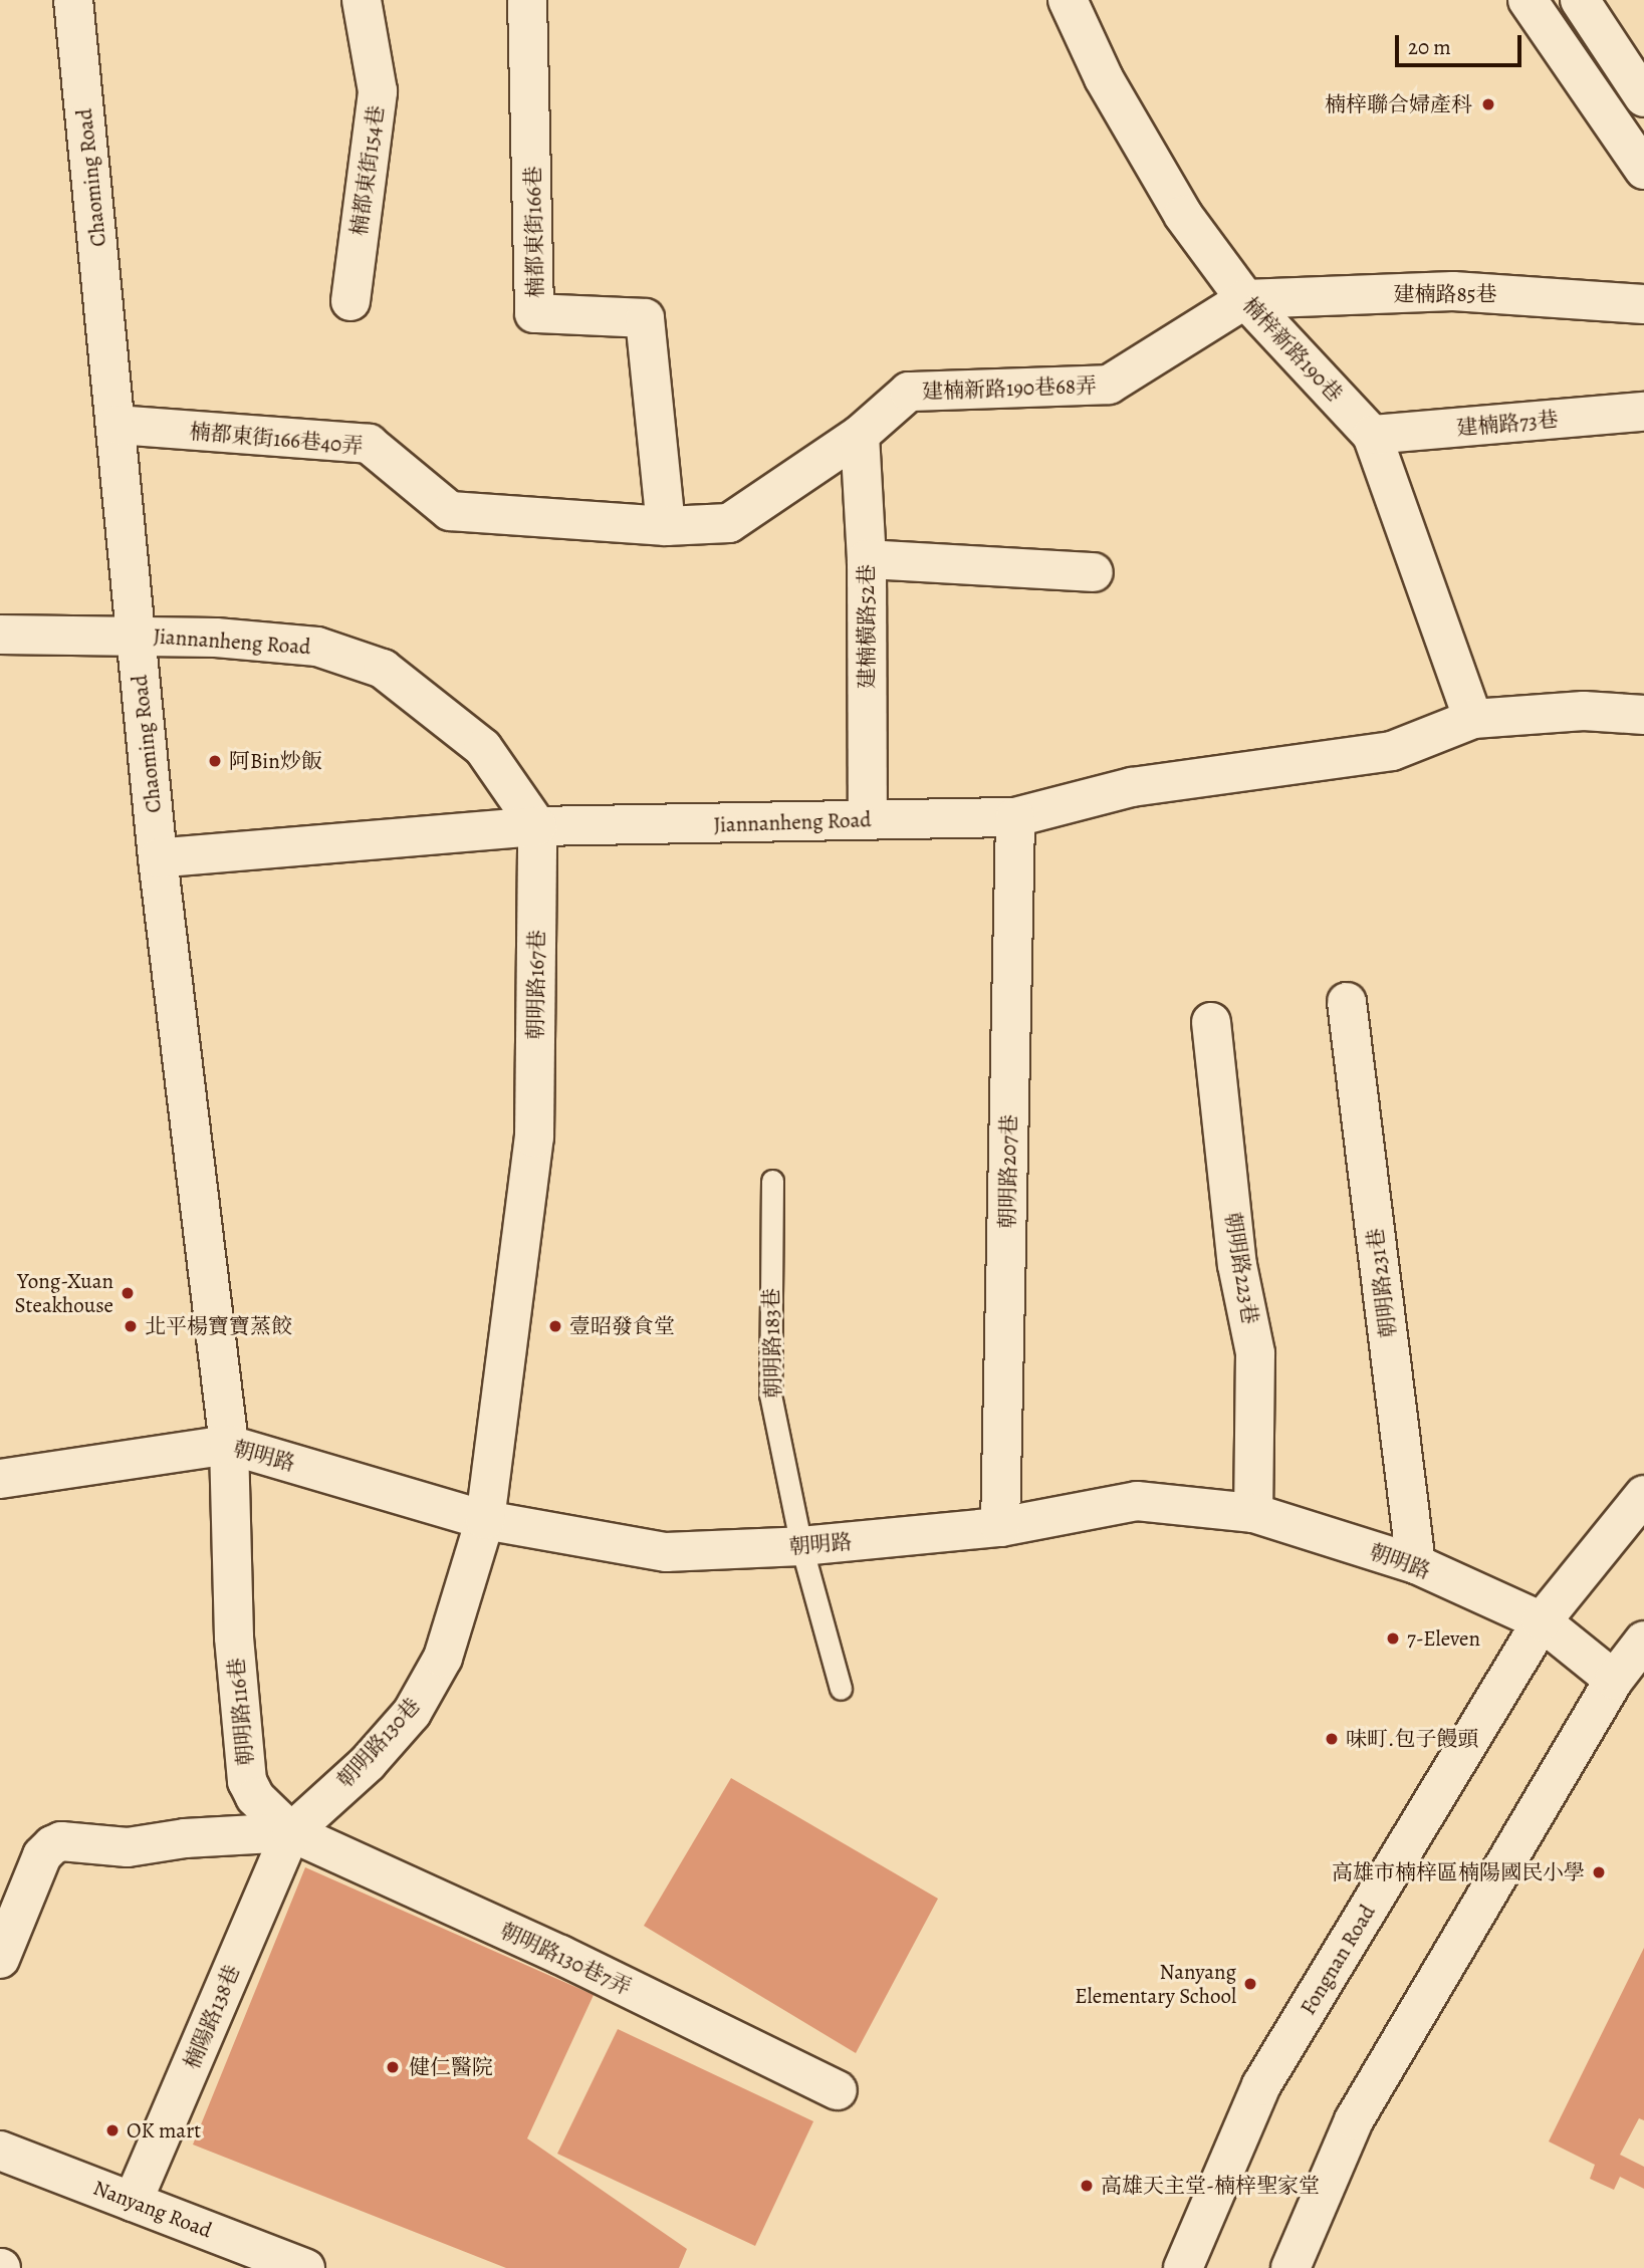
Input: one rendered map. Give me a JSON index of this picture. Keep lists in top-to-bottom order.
{
  "streets": {
    "street": [
      "楠都東街154巷",
      "Chaoming Road",
      "楠都東街166巷",
      "建楠路85巷",
      "楠梓新路190巷",
      "建楠新路190巷68弄",
      "建楠路73巷",
      "楠都東街166巷40弄",
      "建楠橫路52巷",
      "Jiannanheng Road",
      "朝明路167巷",
      "朝明路207巷",
      "朝明路223巷",
      "朝明路231巷",
      "朝明路",
      "朝明路116巷",
      "朝明路130巷",
      "朝明路130巷7弄",
      "Fongnan Road",
      "楠陽路138巷",
      "Nanyang Road"
    ],
    "lane": ["朝明路183巷"]
  },
  "crossings": [
    ["Chaoming Road", "楠都東街166巷40弄"],
    ["Chaoming Road", "Jiannanheng Road"],
    ["Chaoming Road", "朝明路"],
    ["Chaoming Road", "朝明路116巷"],
    ["楠都東街166巷", "建楠新路190巷68弄"],
    ["楠都東街166巷", "楠都東街166巷40弄"],
    ["建楠路85巷", "楠梓新路190巷"],
    ["建楠路85巷", "建楠新路190巷68弄"],
    ["楠梓新路190巷", "建楠新路190巷68弄"],
    ["楠梓新路190巷", "建楠路73巷"],
    ["楠梓新路190巷", "Jiannanheng Road"],
    ["建楠新路190巷68弄", "楠都東街166巷40弄"],
    ["建楠新路190巷68弄", "建楠橫路52巷"],
    ["建楠橫路52巷", "Jiannanheng Road"],
    ["Jiannanheng Road", "朝明路167巷"],
    ["Jiannanheng Road", "朝明路207巷"],
    ["朝明路167巷", "朝明路"],
    ["朝明路167巷", "朝明路130巷"],
    ["朝明路207巷", "朝明路"],
    ["朝明路223巷", "朝明路"],
    ["朝明路231巷", "朝明路"],
    ["朝明路183巷", "朝明路"],
    ["朝明路", "朝明路116巷"],
    ["朝明路", "朝明路130巷"],
    ["朝明路", "Fongnan Road"],
    ["朝明路116巷", "朝明路130巷"],
    ["朝明路116巷", "朝明路130巷7弄"],
    ["朝明路116巷", "楠陽路138巷"],
    ["朝明路130巷", "朝明路130巷7弄"],
    ["朝明路130巷", "楠陽路138巷"],
    ["朝明路130巷7弄", "楠陽路138巷"],
    ["楠陽路138巷", "Nanyang Road"]
  ],
  "places": [
    "楠梓聯合婦產科",
    "阿Bin炒飯",
    "Yong-Xuan Steakhouse",
    "北平楊寶寶蒸餃",
    "壹昭發食堂",
    "7-Eleven",
    "味町.包子饅頭",
    "高雄市楠梓區楠陽國民小學",
    "Nanyang Elementary School",
    "健仁醫院",
    "OK mart",
    "高雄天主堂-楠梓聖家堂"
  ],
  "scale_bar": "20 m"
}
